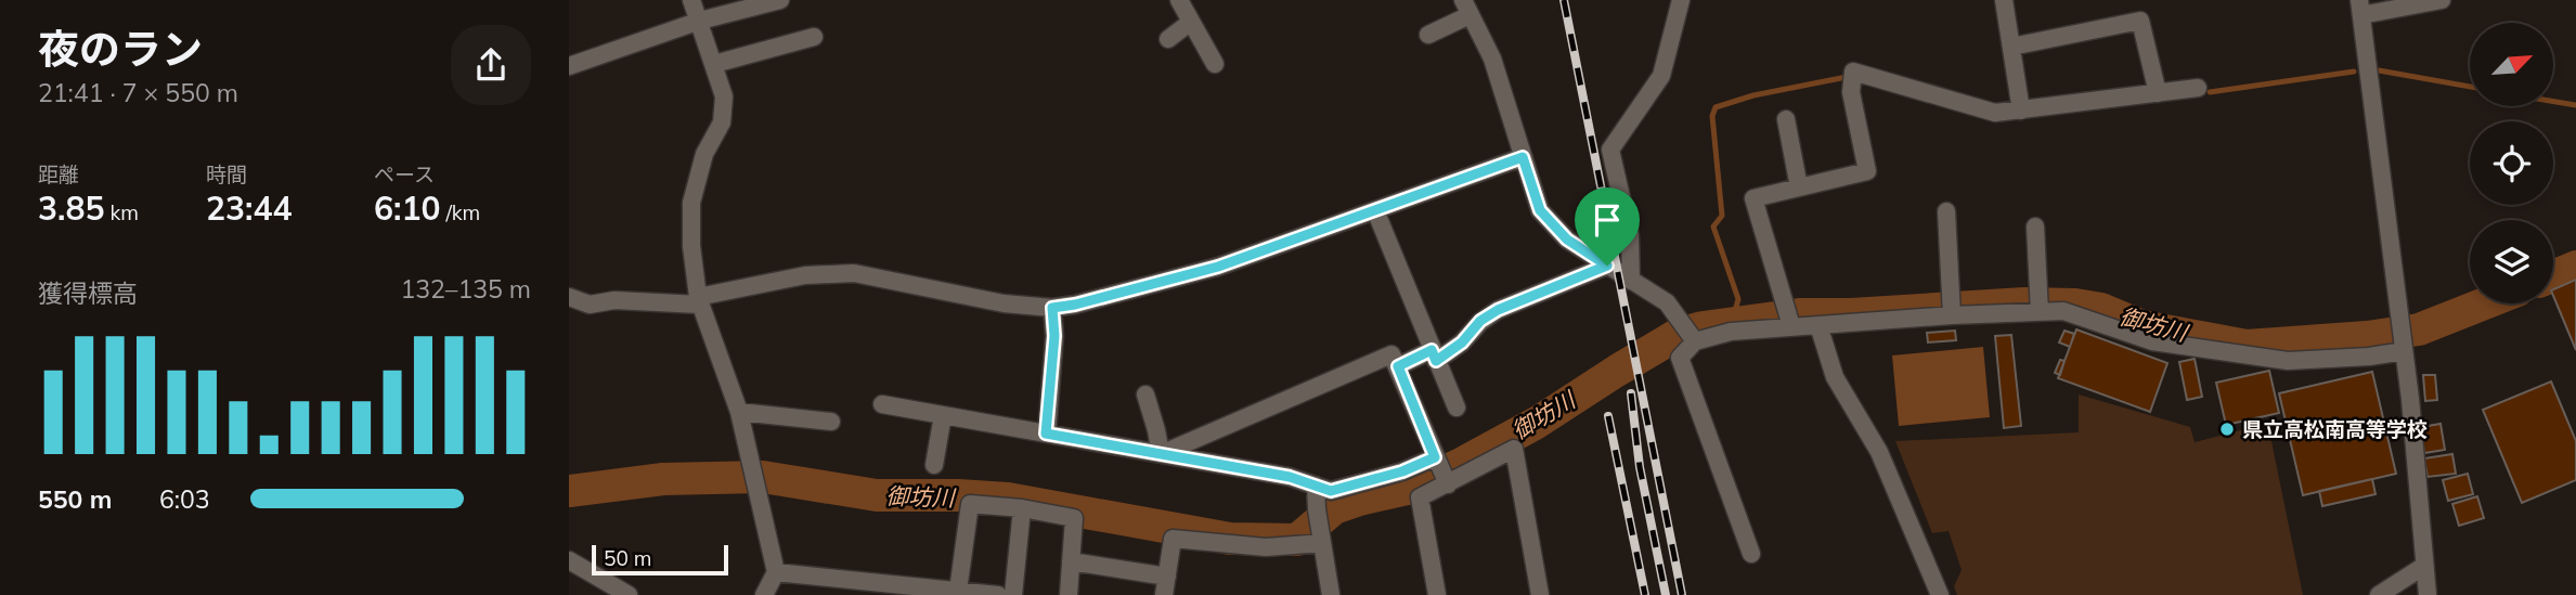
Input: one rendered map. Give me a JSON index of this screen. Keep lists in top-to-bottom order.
{
  "water": ["御坊川"],
  "places": ["県立高松南高等学校"],
  "scale_bar": "50 m",
  "north": "top right",
  "page": {
    "heading": ["夜のラン", "21:41 · 7 × 550 m"],
    "stats": [
      ["距離", "3.85 km"],
      ["時間", "23:44"],
      ["ペース", "6:10 /km"]
    ],
    "chart": ["獲得標高", "132–135 m"],
    "list": [
      {
        "name": "550 m",
        "note": "6:03"
      }
    ],
    "scale": "50 m"
  }
}
